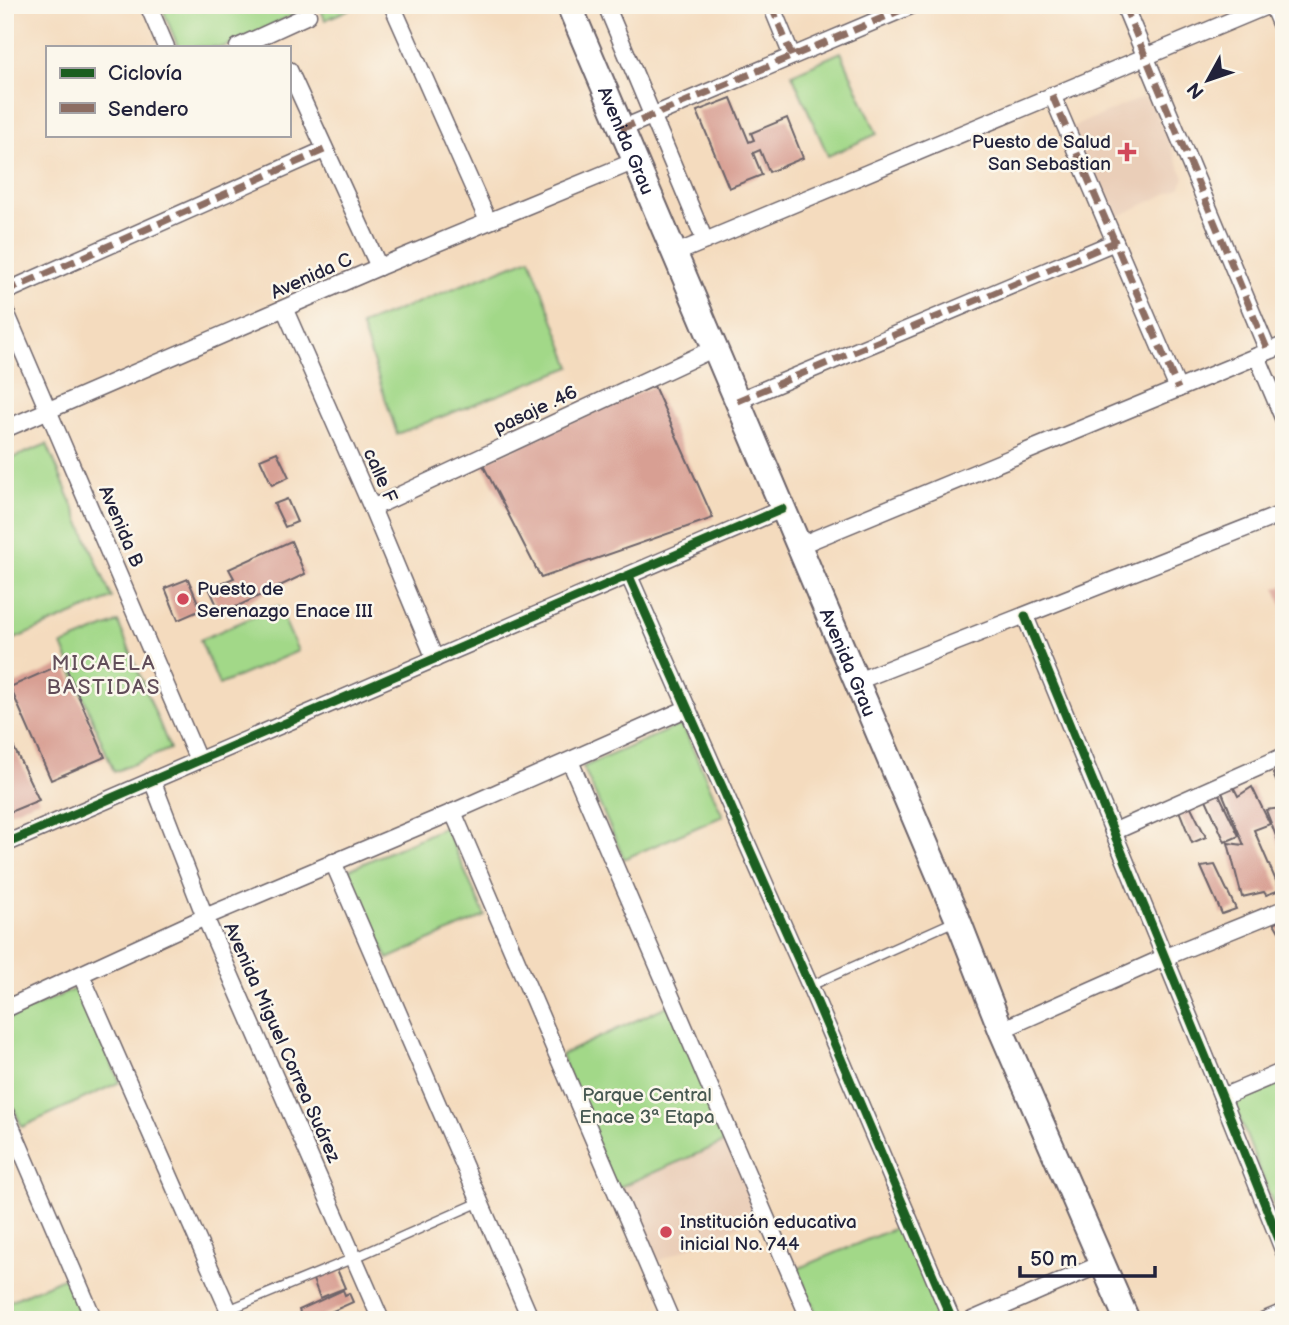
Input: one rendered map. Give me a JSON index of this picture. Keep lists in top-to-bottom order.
{
  "streets": {
    "main road": ["Avenida Grau"],
    "street": [
      "Avenida C",
      "pasaje .46",
      "calle F",
      "Avenida B",
      "Avenida Miguel Correa Suárez"
    ]
  },
  "crossings": [
    ["Avenida Grau", "Avenida C"],
    ["Avenida Grau", "pasaje .46"],
    ["Avenida C", "calle F"],
    ["Avenida C", "Avenida B"],
    ["pasaje .46", "calle F"]
  ],
  "districts": ["MICAELA BASTIDAS"],
  "parks": ["Parque Central Enace 3ª Etapa"],
  "places": {
    "health": ["Puesto de Salud San Sebastian"],
    "other": ["Puesto de Serenazgo Enace III", "Institución educativa inicial No. 744"]
  },
  "legend": ["Ciclovía", "Sendero"],
  "scale_bar": "50 m",
  "north": "bottom left"
}
